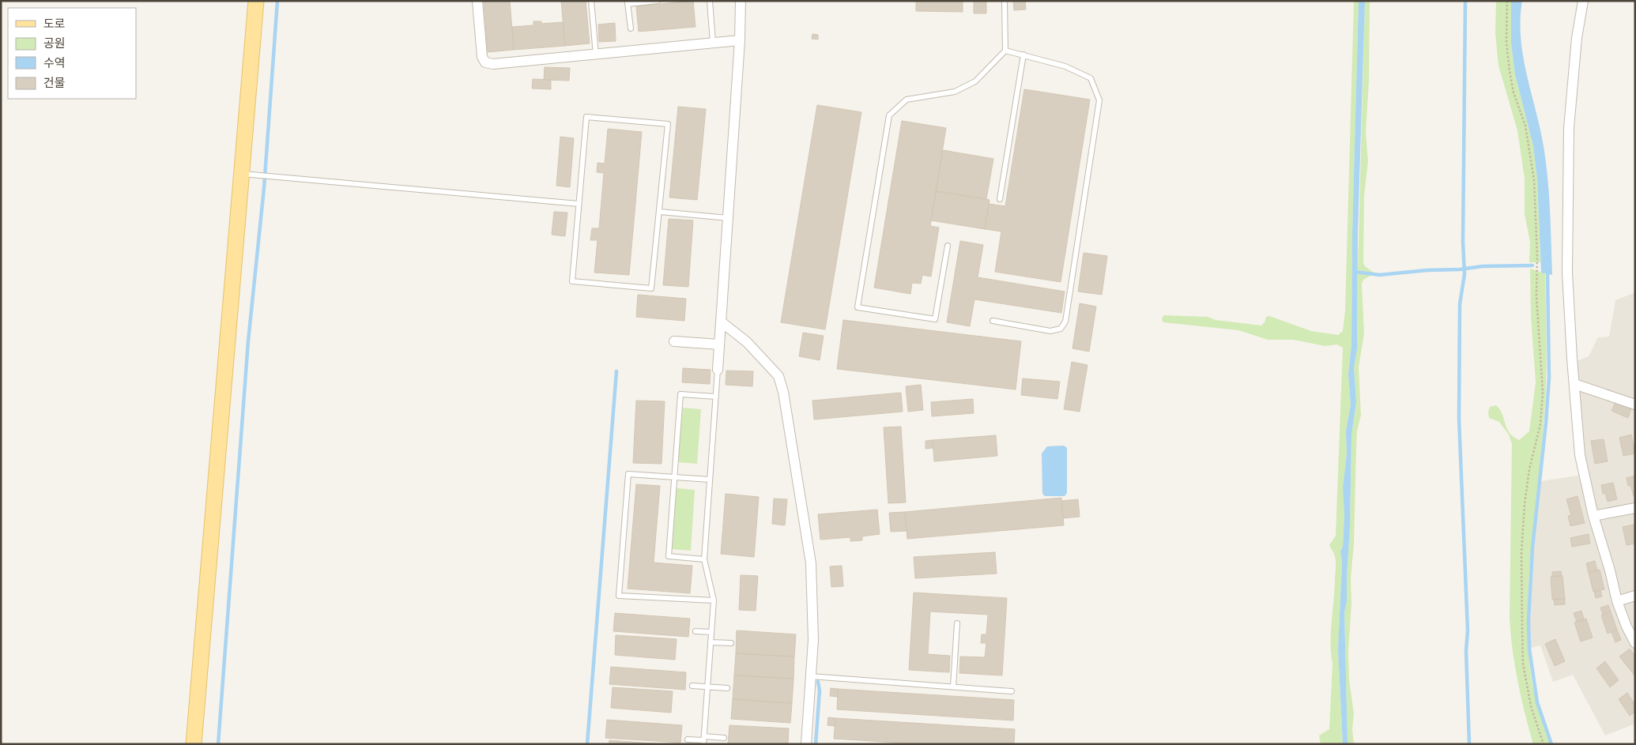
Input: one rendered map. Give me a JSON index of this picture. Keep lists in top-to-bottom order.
{
  "legend": [
    "도로",
    "공원",
    "수역",
    "건물"
  ]
}
